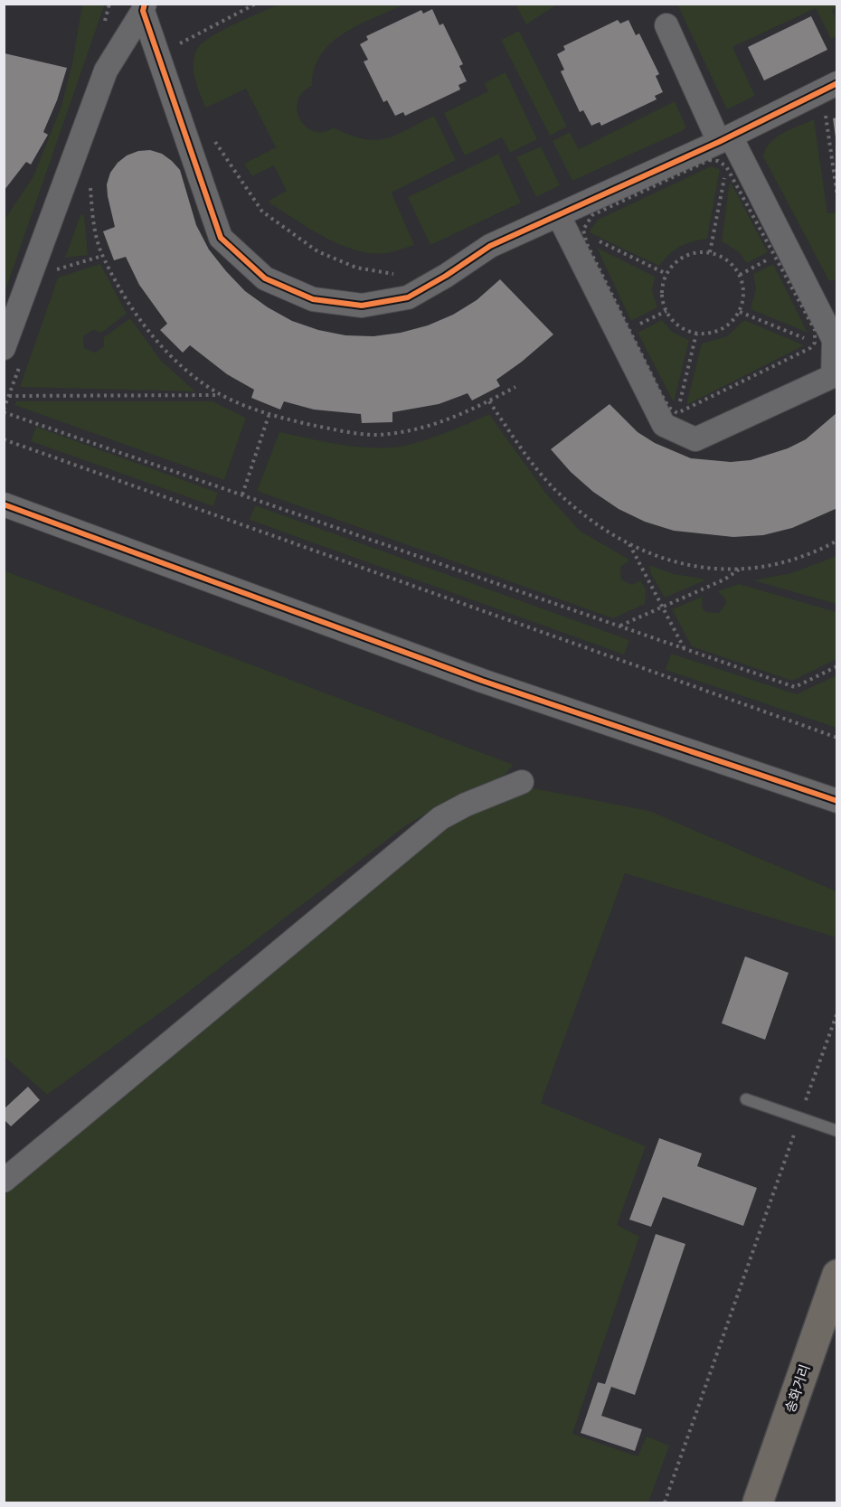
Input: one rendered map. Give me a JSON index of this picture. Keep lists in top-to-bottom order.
{
  "streets": {
    "main road": ["송화거리"]
  }
}
